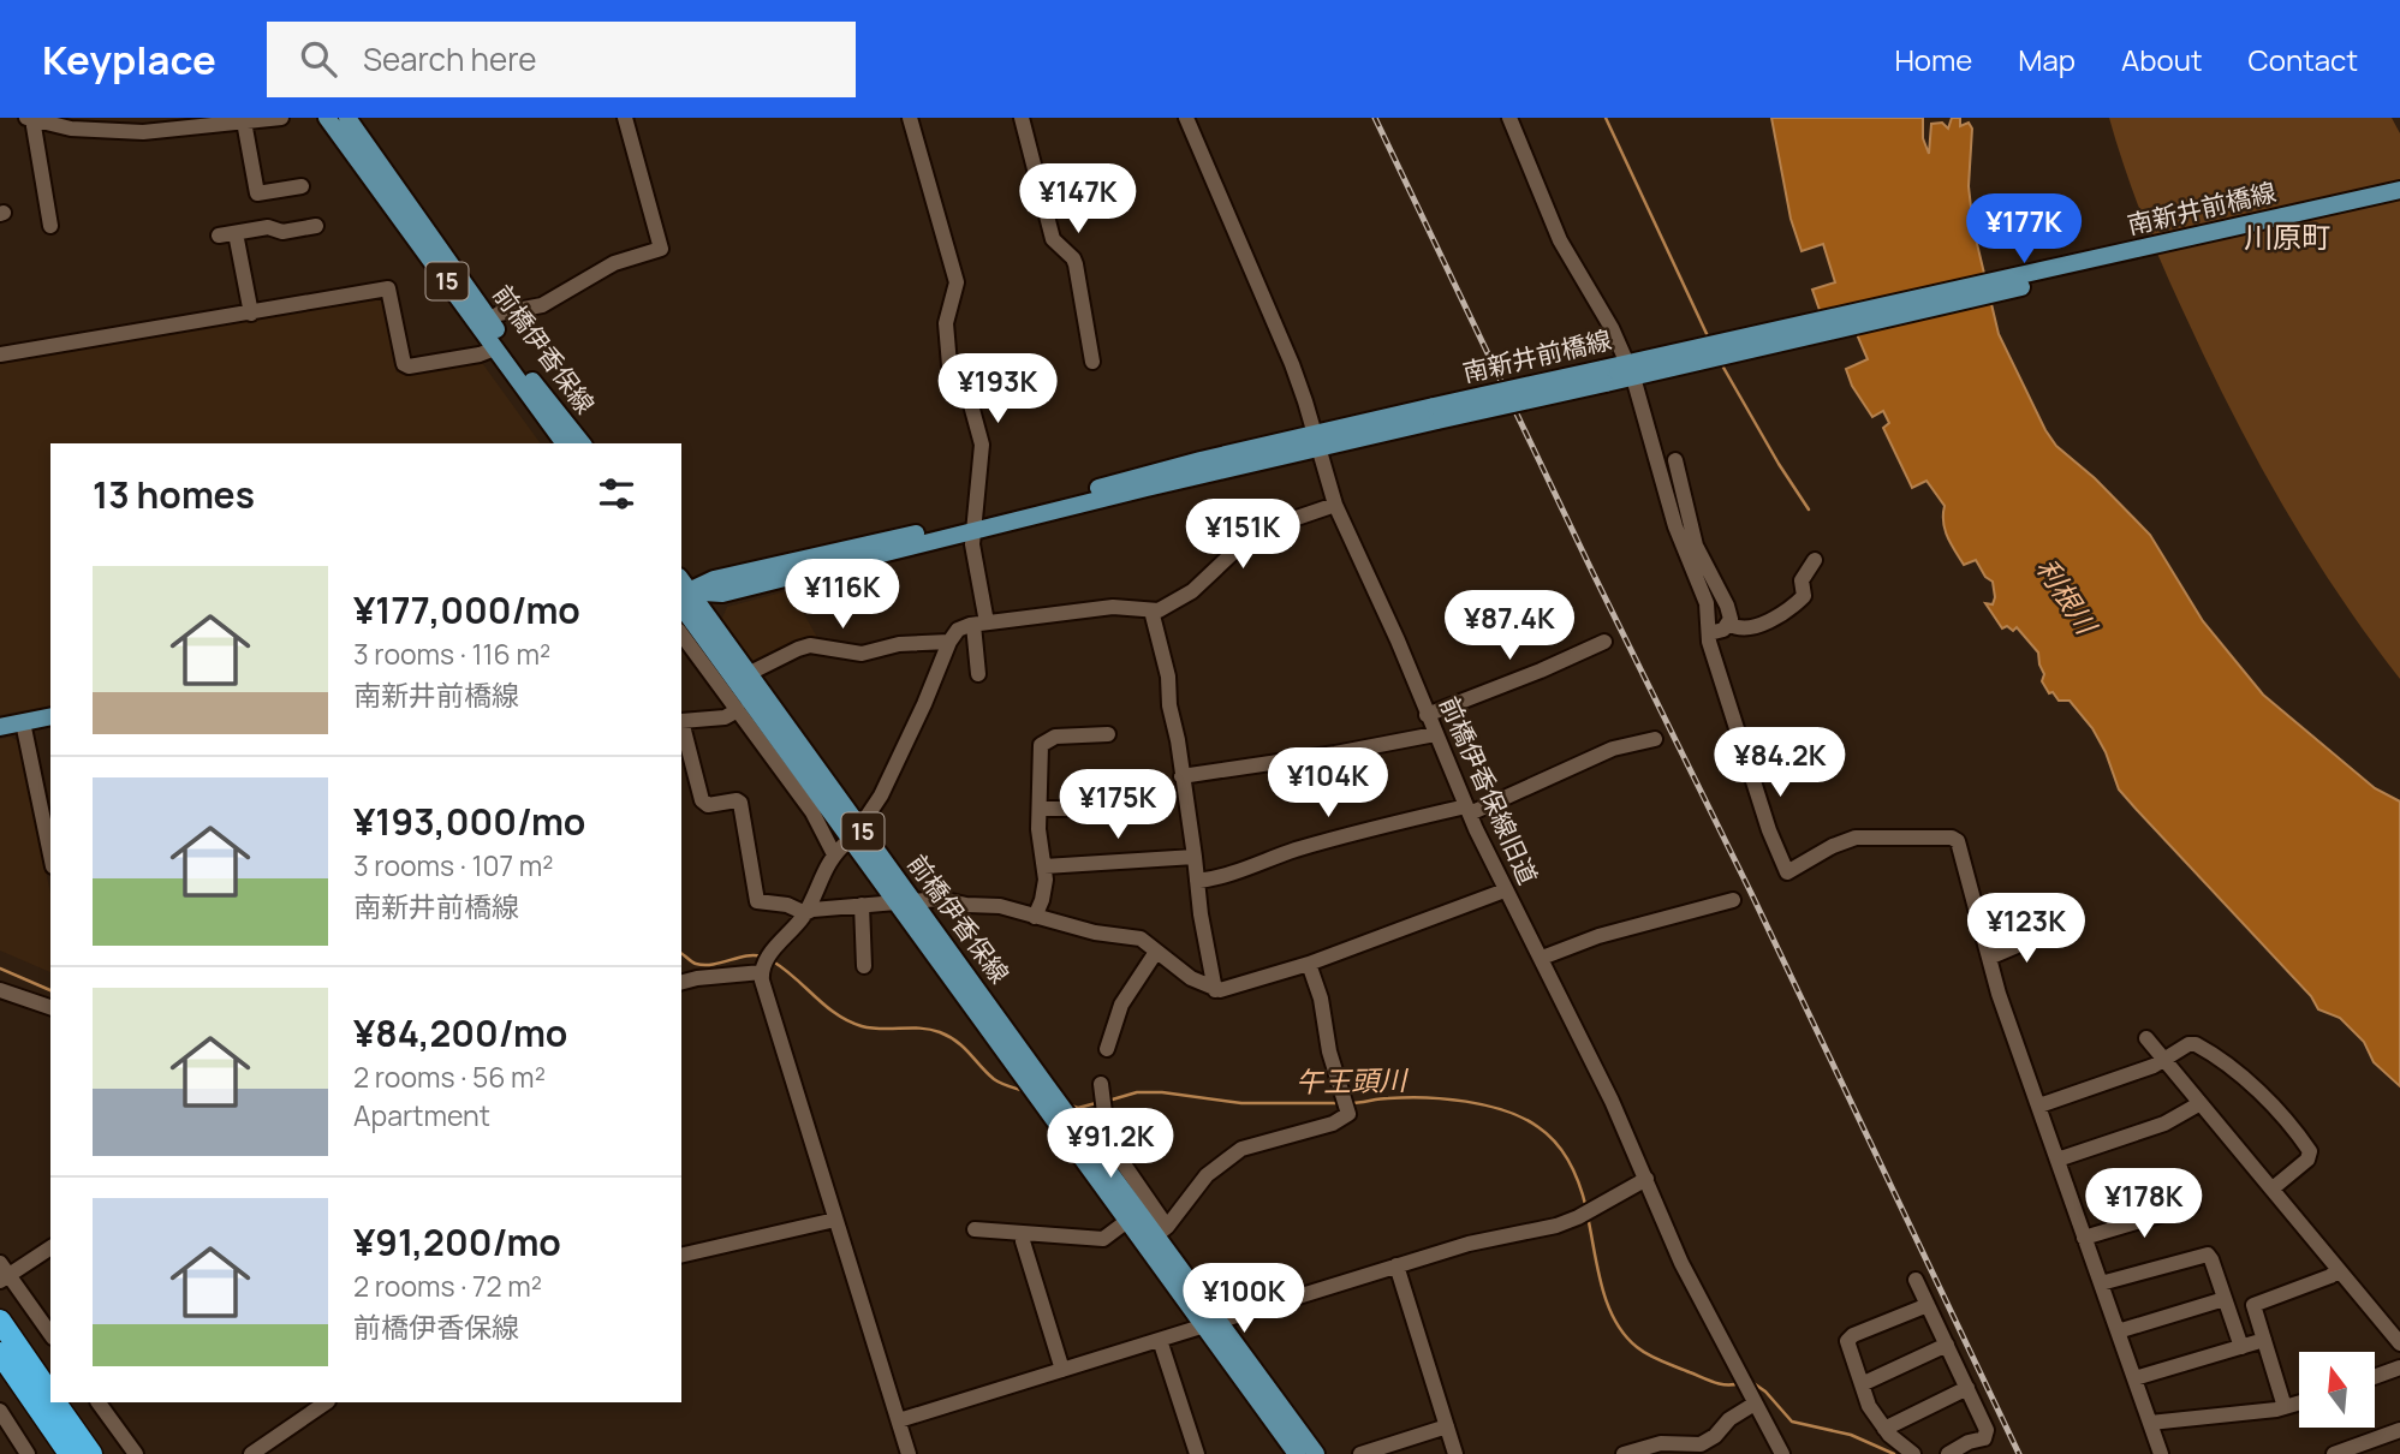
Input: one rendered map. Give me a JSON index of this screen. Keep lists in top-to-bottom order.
{
  "streets": {
    "main road": ["南新井前橋線", "15", "前橋伊香保線"],
    "street": ["前橋伊香保線旧道"]
  },
  "crossings": [
    ["南新井前橋線", "前橋伊香保線"],
    ["南新井前橋線", "前橋伊香保線旧道"],
    ["15", "前橋伊香保線"]
  ],
  "districts": ["川原町"],
  "water": ["利根川", "午王頭川"],
  "north": "top",
  "page": {
    "header": "Keyplace",
    "search": "Search here",
    "nav": [
      "Home",
      "Map",
      "About",
      "Contact"
    ],
    "price": [
      "¥147K",
      "¥177K",
      "¥193K",
      "¥151K",
      "¥116K",
      "¥87.4K",
      "¥84.2K",
      "¥104K",
      "¥175K",
      "¥123K",
      "¥91.2K",
      "¥178K",
      "¥100K"
    ],
    "heading": "13 homes",
    "list": [
      {
        "name": "¥177,000/mo",
        "note": "3 rooms · 116 m² · 南新井前橋線"
      },
      {
        "name": "¥193,000/mo",
        "note": "3 rooms · 107 m² · 南新井前橋線"
      },
      {
        "name": "¥84,200/mo",
        "note": "2 rooms · 56 m² · Apartment"
      },
      {
        "name": "¥91,200/mo",
        "note": "2 rooms · 72 m² · 前橋伊香保線"
      }
    ]
  }
}
